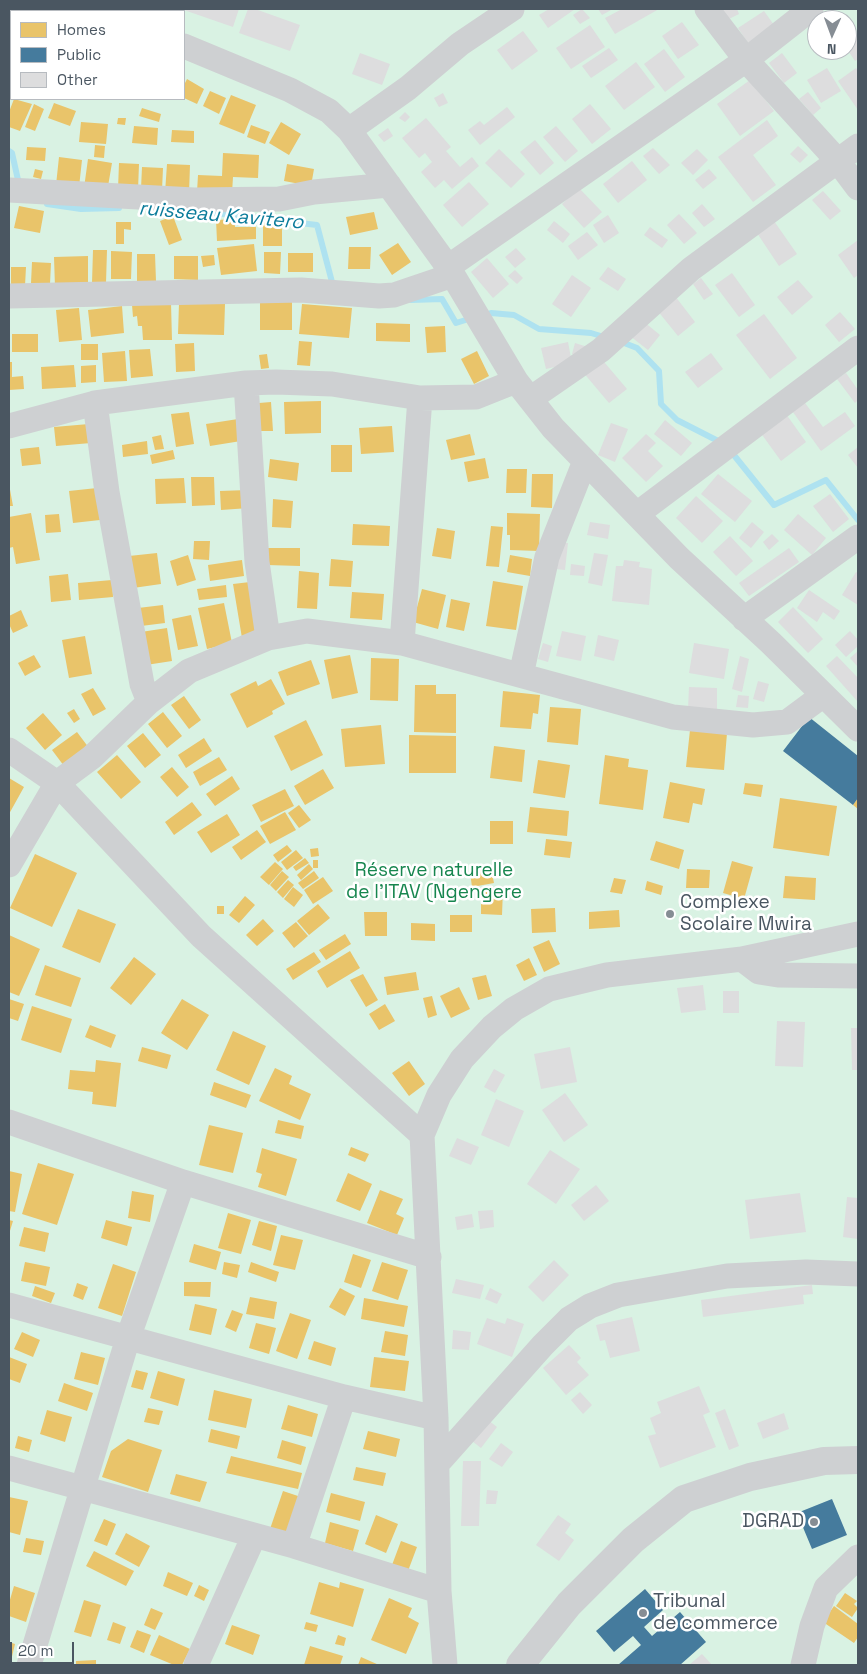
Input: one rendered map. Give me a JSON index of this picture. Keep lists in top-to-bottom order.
{
  "water": ["ruisseau Kavitero"],
  "parks": ["Réserve naturelle de l'ITAV (Ngengere"],
  "places": ["Complexe Scolaire Mwira", "DGRAD", "Tribunal de commerce"],
  "legend": ["Homes", "Public", "Other"],
  "scale_bar": "20 m",
  "north": "bottom"
}
